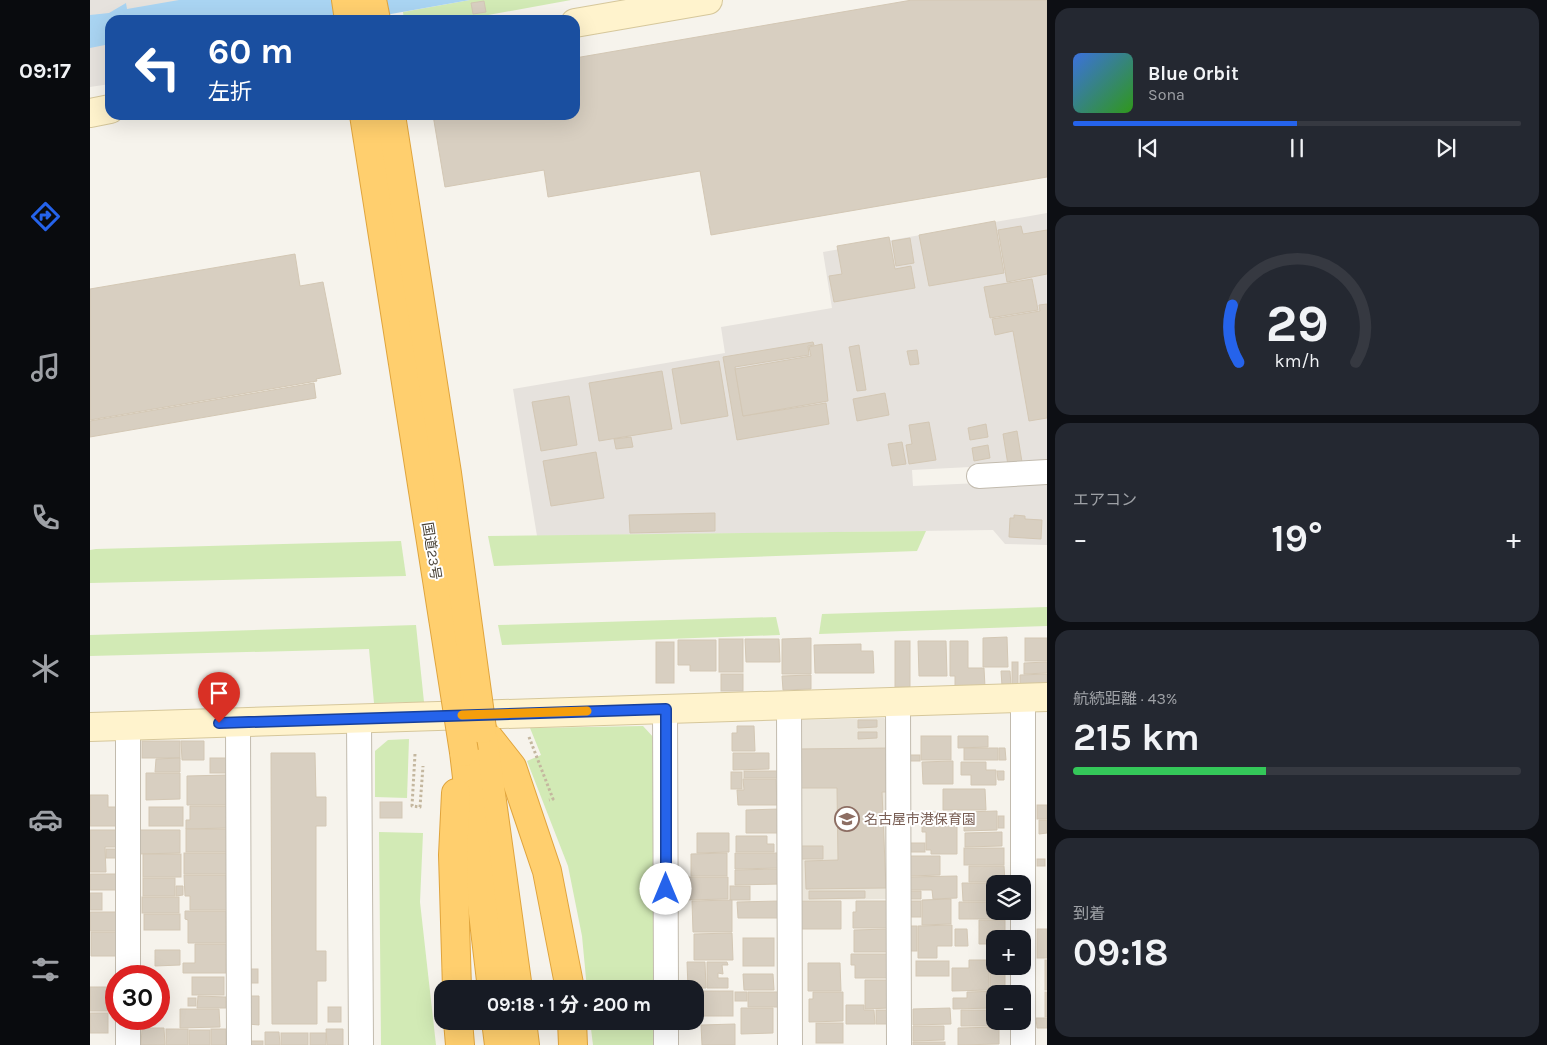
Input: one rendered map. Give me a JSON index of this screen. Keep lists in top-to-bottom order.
{
  "streets": {
    "highway": ["国道23号"]
  },
  "places": {
    "school or university": ["名古屋市港保育園"]
  },
  "page": {
    "tabs": "09:17",
    "turn": ["60 m", "左折"],
    "song": ["Blue Orbit", "Sona"],
    "tile": [
      "エアコン",
      ["航続距離 · 43%", "215 km"],
      ["到着", "09:18"]
    ],
    "heat": ["−", "19°", "+"],
    "map_buttons": ["+", "−"],
    "limit": "30",
    "trip": "09:18 · 1 分 · 200 m",
    "gauge": ["29", "km/h"]
  }
}
